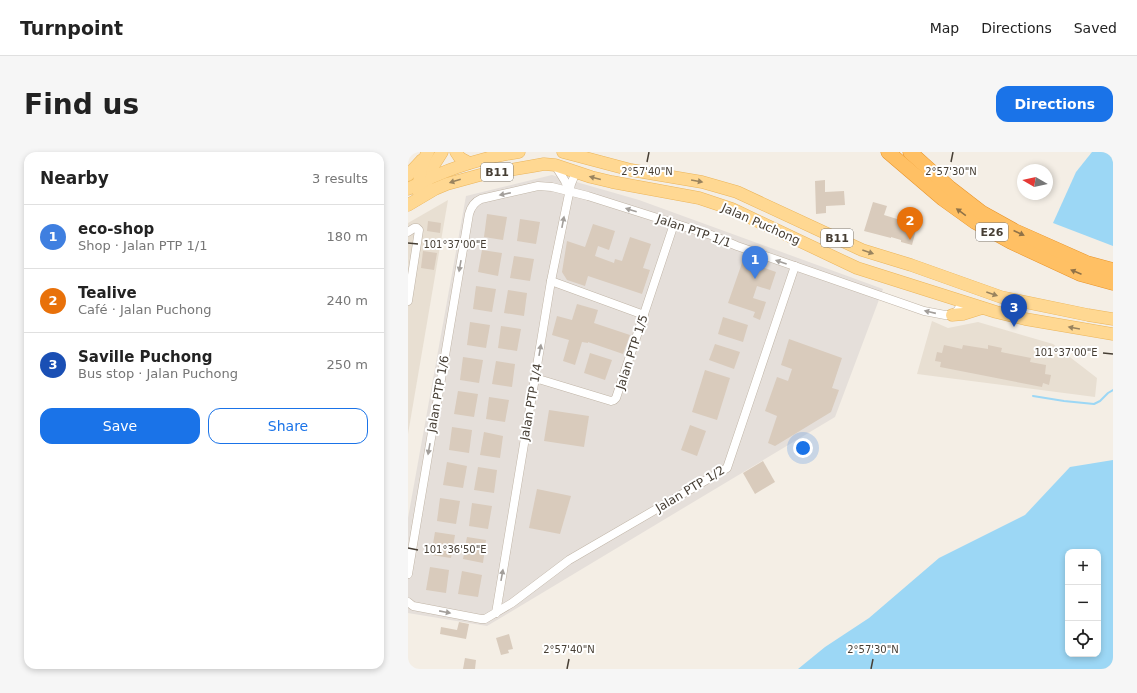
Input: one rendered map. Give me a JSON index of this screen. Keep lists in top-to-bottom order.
{
  "streets": {
    "highway": ["E26"],
    "main road": ["B11", "Jalan Puchong"],
    "street": [
      "Jalan PTP 1/1",
      "Jalan PTP 1/5",
      "Jalan PTP 1/6",
      "Jalan PTP 1/4",
      "Jalan PTP 1/2"
    ]
  },
  "crossings": [
    ["Jalan Puchong", "Jalan PTP 1/4"],
    ["Jalan PTP 1/1", "Jalan PTP 1/5"],
    ["Jalan PTP 1/1", "Jalan PTP 1/6"],
    ["Jalan PTP 1/1", "Jalan PTP 1/4"],
    ["Jalan PTP 1/1", "Jalan PTP 1/2"],
    ["Jalan PTP 1/5", "Jalan PTP 1/4"],
    ["Jalan PTP 1/4", "Jalan PTP 1/2"]
  ],
  "one_way": ["Jalan PTP 1/1", "Jalan PTP 1/6", "Jalan PTP 1/4"],
  "north": "left",
  "page": {
    "header": "Turnpoint",
    "nav": ["Map", "Directions", "Saved"],
    "buttons": [
      "Directions",
      ["Save", "Share"]
    ],
    "title": "Find us",
    "heading": ["Nearby", "3 results"],
    "list": [
      {
        "mark": "1",
        "name": "eco-shop",
        "note": "Shop · Jalan PTP 1/1",
        "value": "180 m"
      },
      {
        "mark": "2",
        "name": "Tealive",
        "note": "Café · Jalan Puchong",
        "value": "240 m"
      },
      {
        "mark": "3",
        "name": "Saville Puchong",
        "note": "Bus stop · Jalan Puchong",
        "value": "250 m"
      }
    ],
    "pins": ["2", "1", "3"],
    "map_buttons": ["+", "−"]
  },
  "coordinates": [
    "2°57'40\"N",
    "2°57'30\"N",
    "101°37'00\"E",
    "101°36'50\"E"
  ]
}
